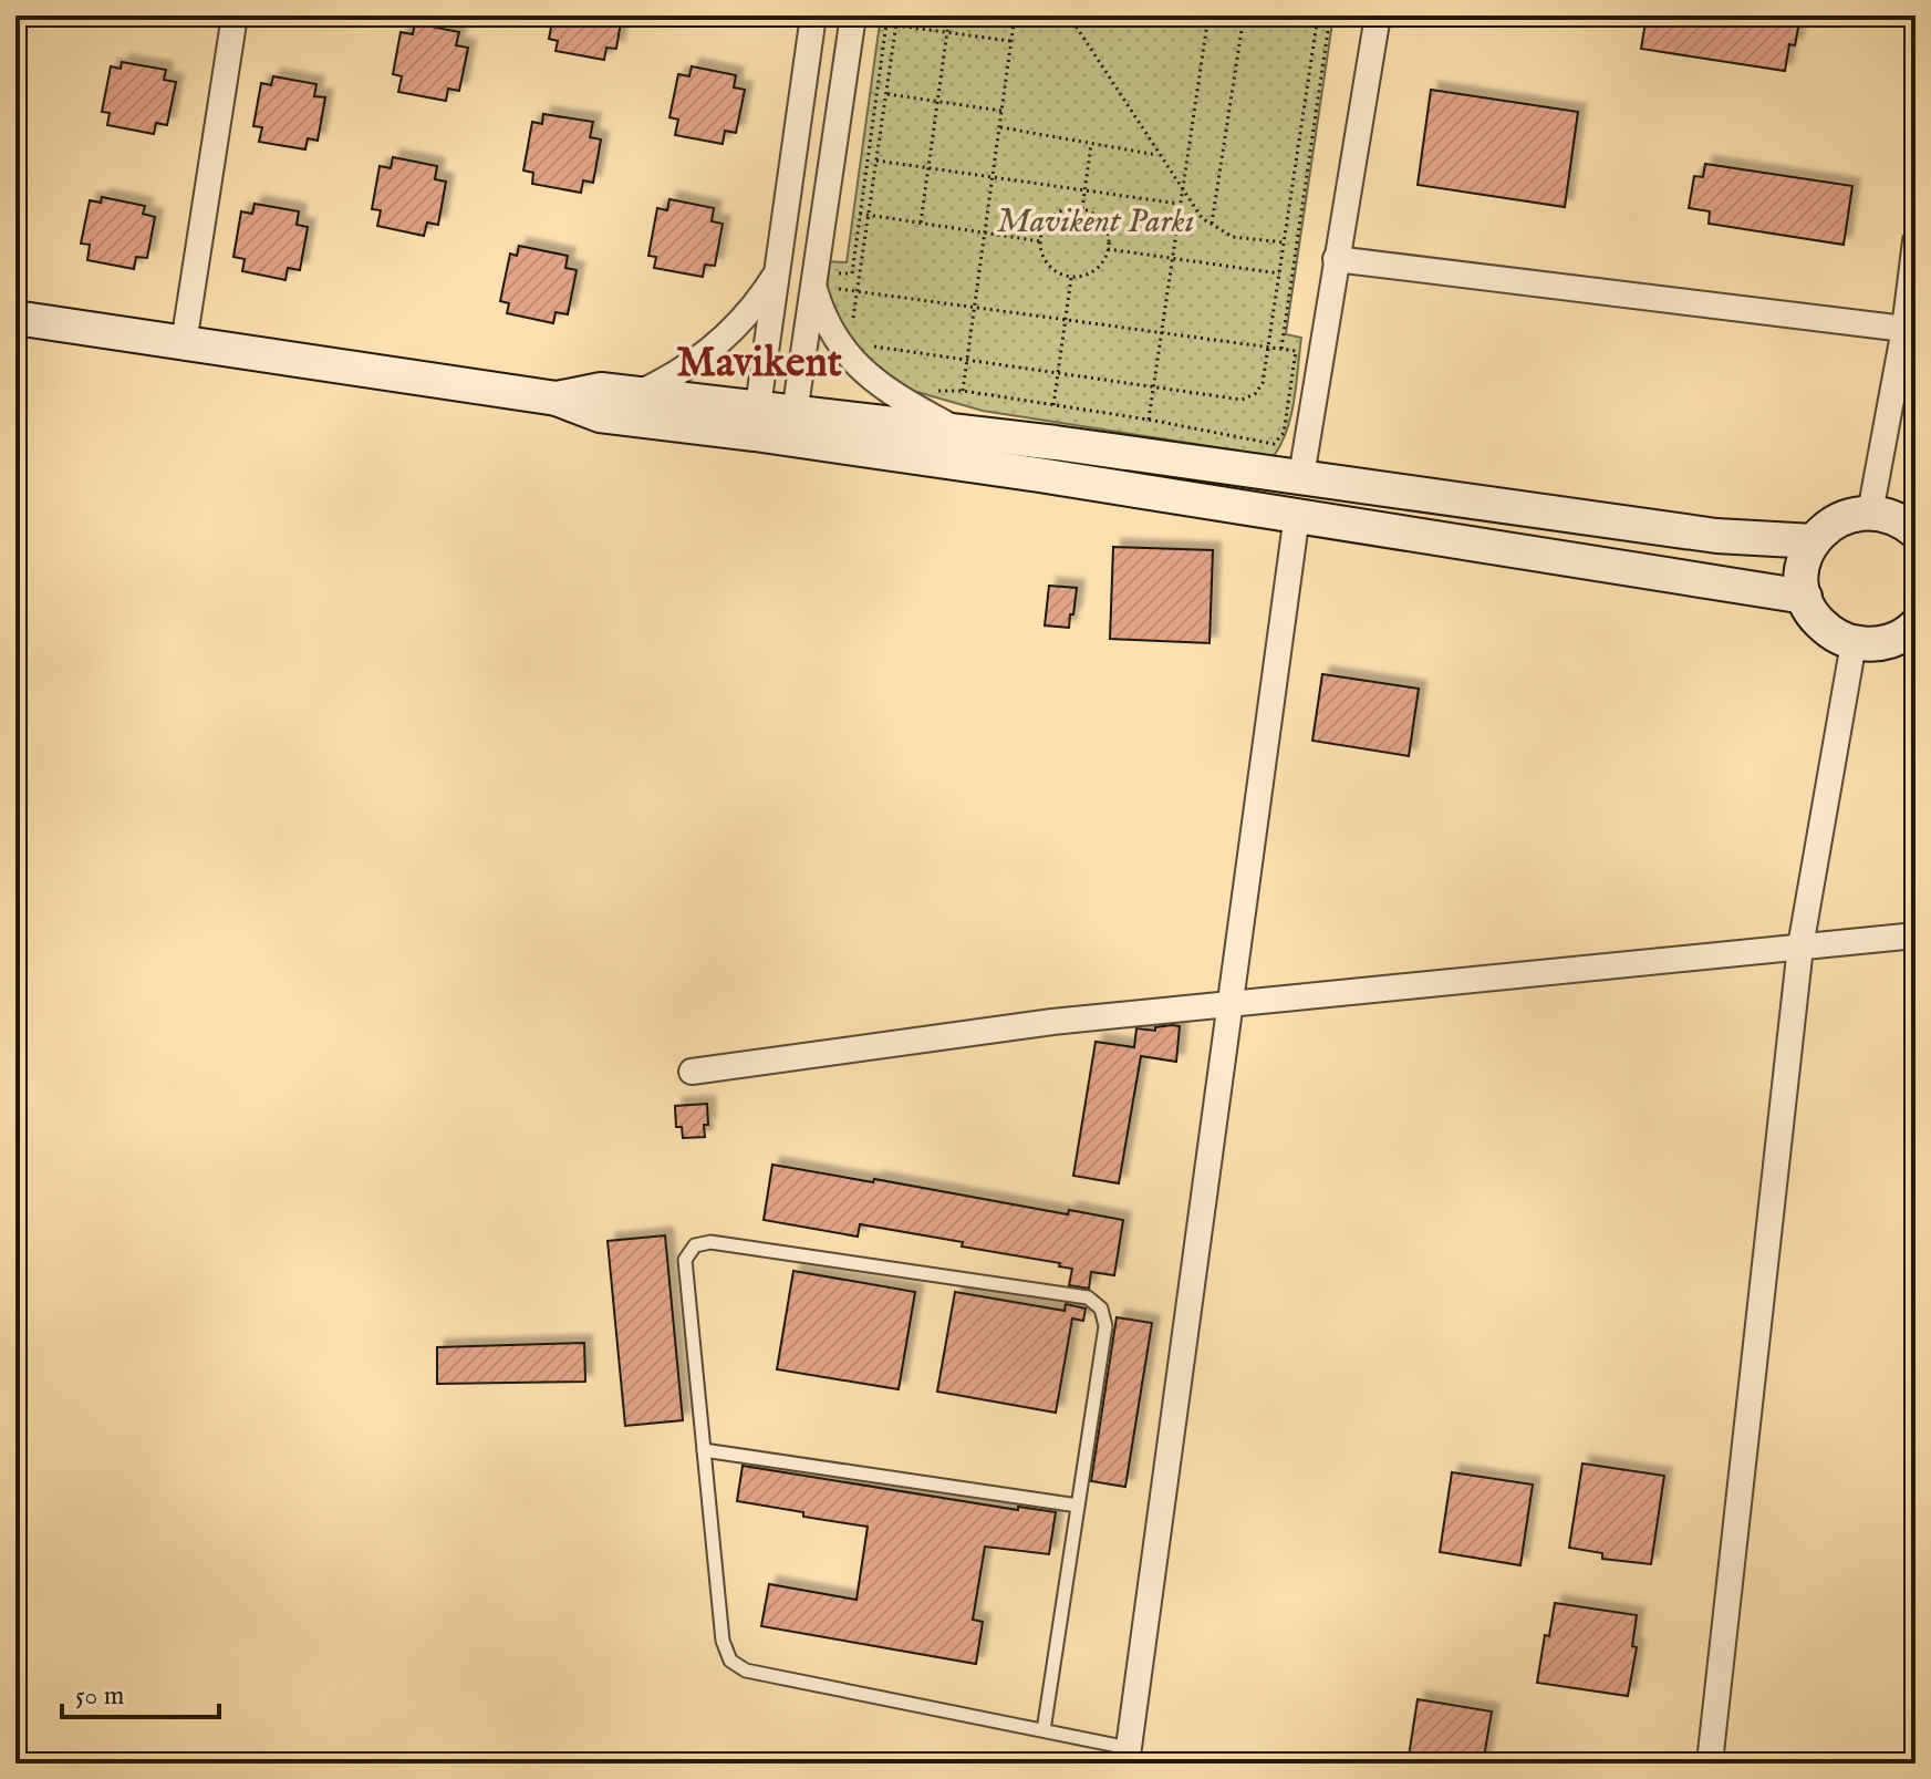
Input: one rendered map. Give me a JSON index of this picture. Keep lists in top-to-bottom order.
{
  "districts": ["Mavikent"],
  "parks": ["Mavikent Parkı"],
  "scale_bar": "50 m"
}
